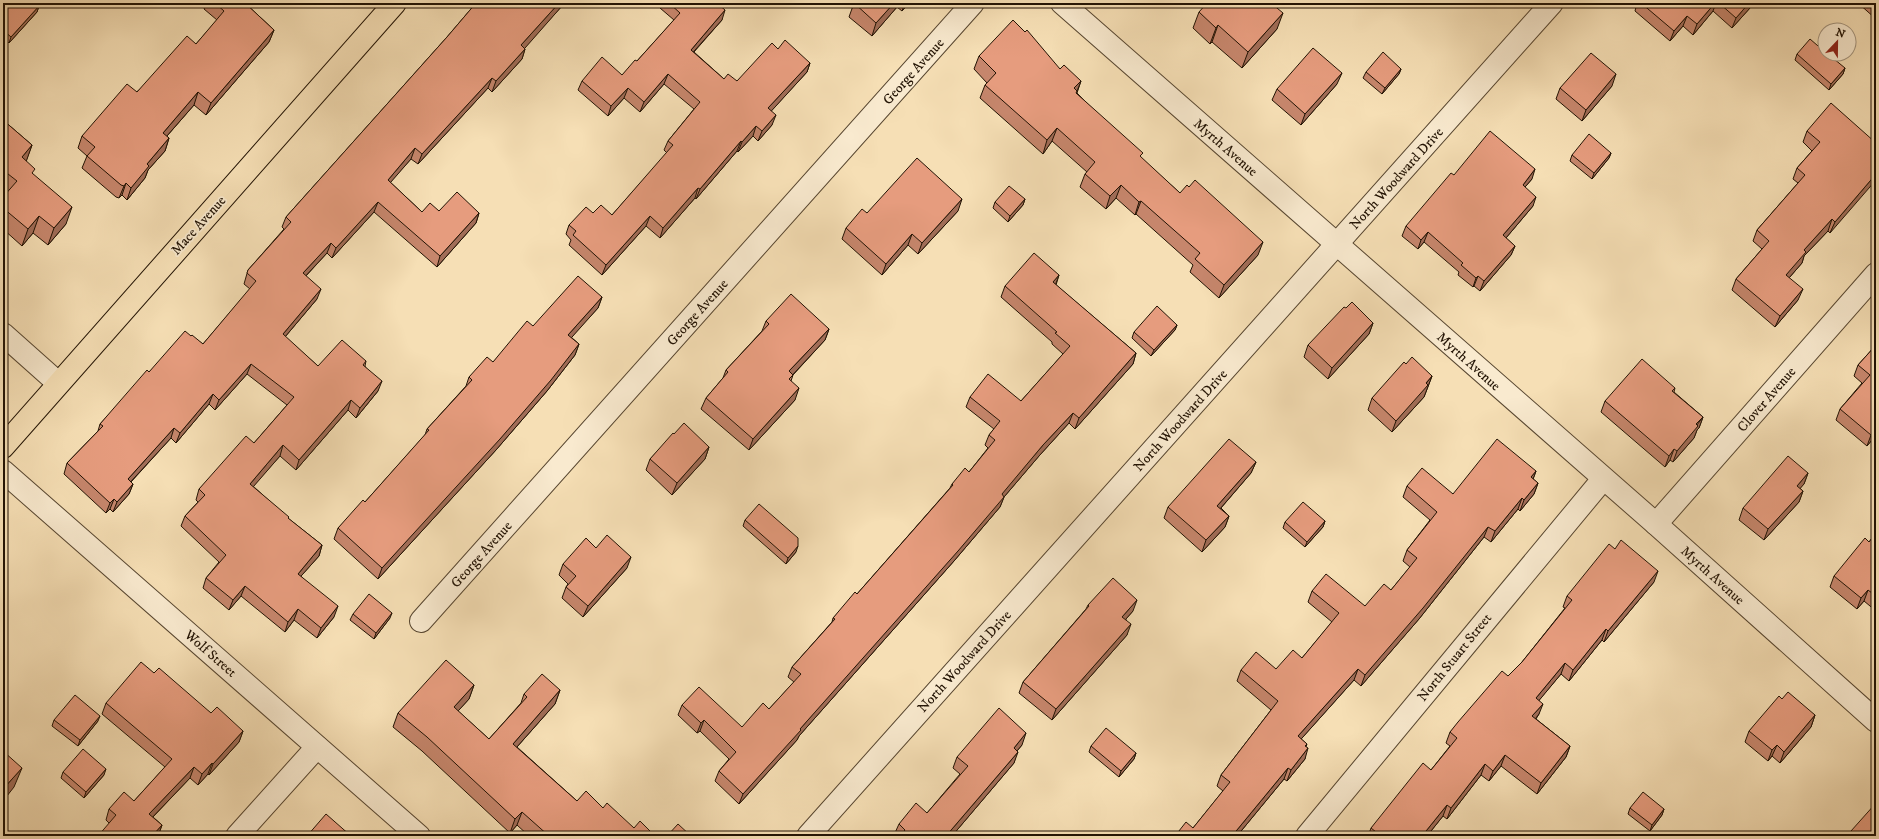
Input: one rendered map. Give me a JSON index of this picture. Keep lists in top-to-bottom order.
{
  "streets": {
    "main road": ["Mace Avenue"],
    "street": [
      "George Avenue",
      "Myrth Avenue",
      "North Woodward Drive",
      "Clover Avenue",
      "Wolf Street",
      "North Stuart Street"
    ]
  },
  "crossings": [
    ["Myrth Avenue", "North Woodward Drive"],
    ["Myrth Avenue", "Clover Avenue"],
    ["Myrth Avenue", "North Stuart Street"]
  ],
  "north": "top"
}
